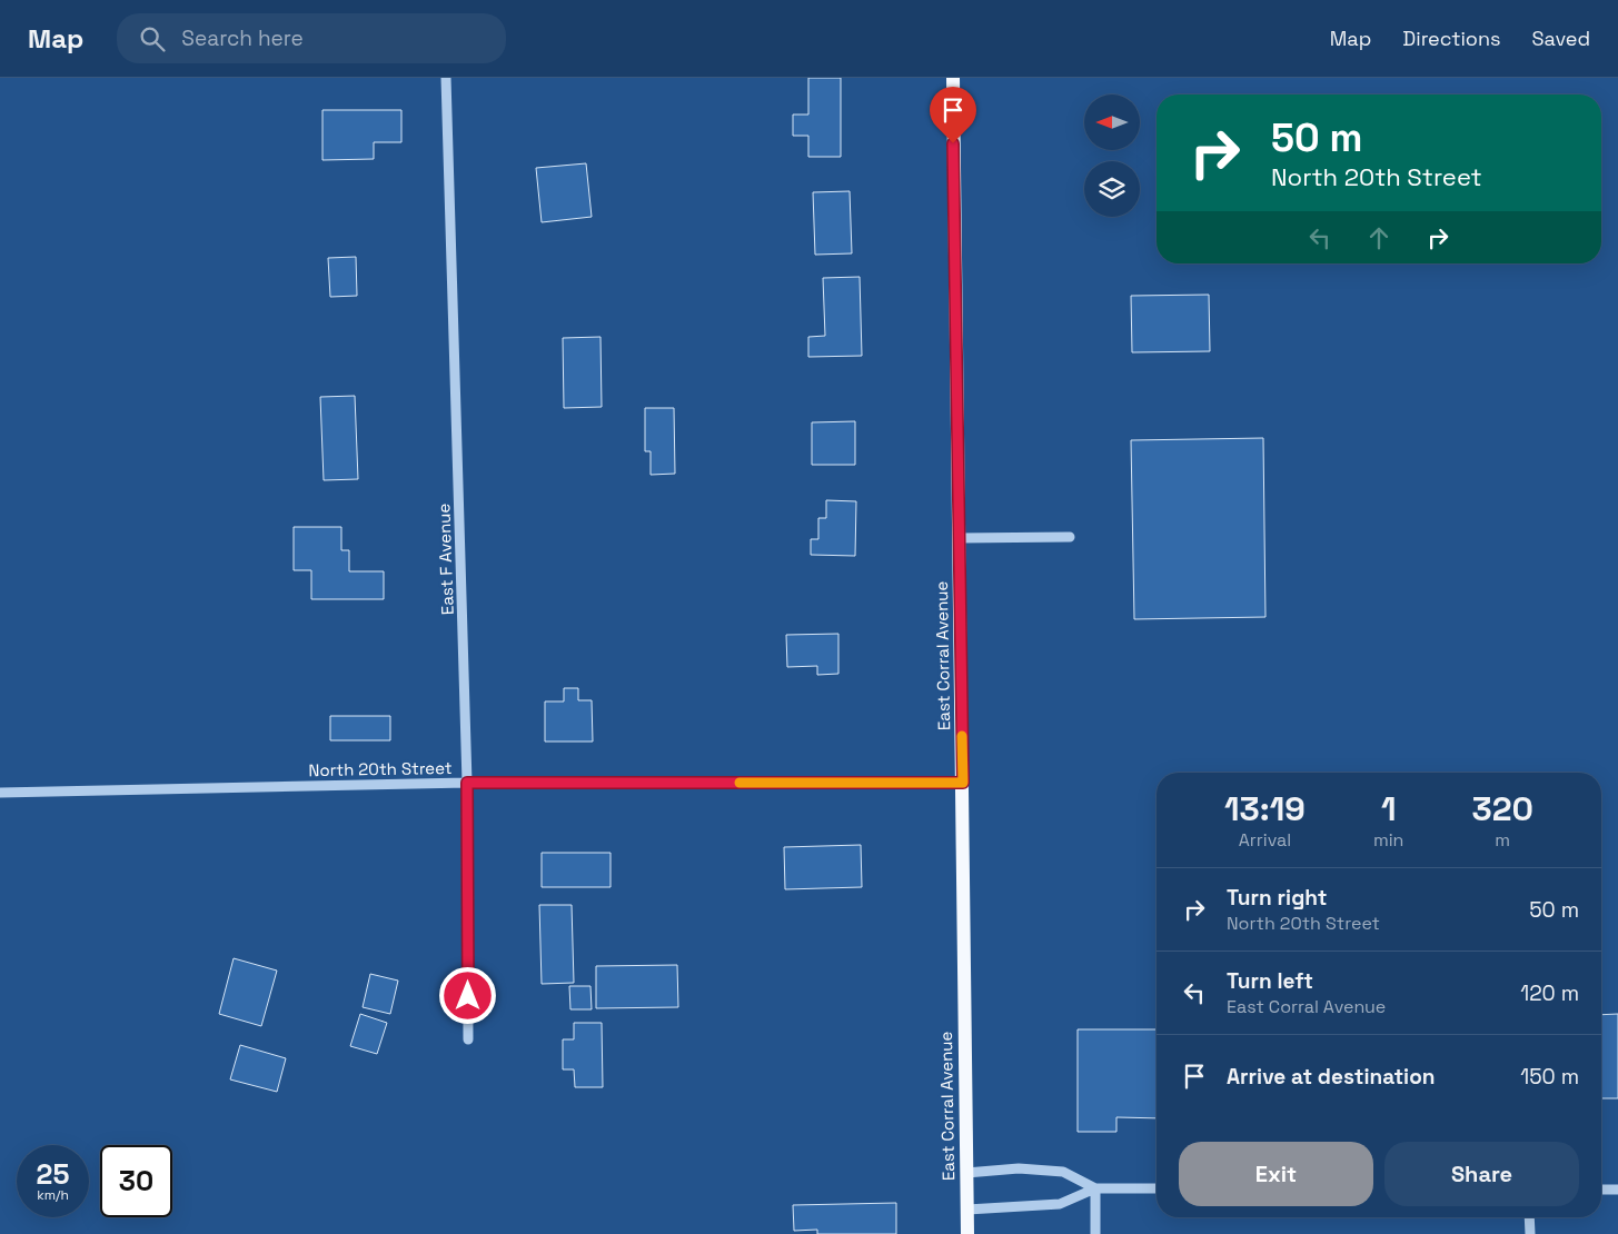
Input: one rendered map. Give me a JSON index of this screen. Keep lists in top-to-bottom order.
{
  "streets": {
    "main road": ["East Corral Avenue"],
    "street": ["East F Avenue", "North 20th Street"]
  },
  "crossings": [
    ["East F Avenue", "North 20th Street"],
    ["East Corral Avenue", "North 20th Street"]
  ],
  "north": "left",
  "page": {
    "header": "Map",
    "search": "Search here",
    "nav": ["Map", "Directions", "Saved"],
    "turn": ["50 m", "North 20th Street"],
    "eta": [
      "13:19",
      "Arrival",
      "1",
      "min",
      "320",
      "m"
    ],
    "list": [
      {
        "name": "Turn right",
        "note": "North 20th Street",
        "value": "50 m"
      },
      {
        "name": "Turn left",
        "note": "East Corral Avenue",
        "value": "120 m"
      },
      {
        "name": "Arrive at destination",
        "value": "150 m"
      }
    ],
    "buttons": ["Exit", "Share"],
    "speed": "25 km/h",
    "limit": "30"
  }
}
